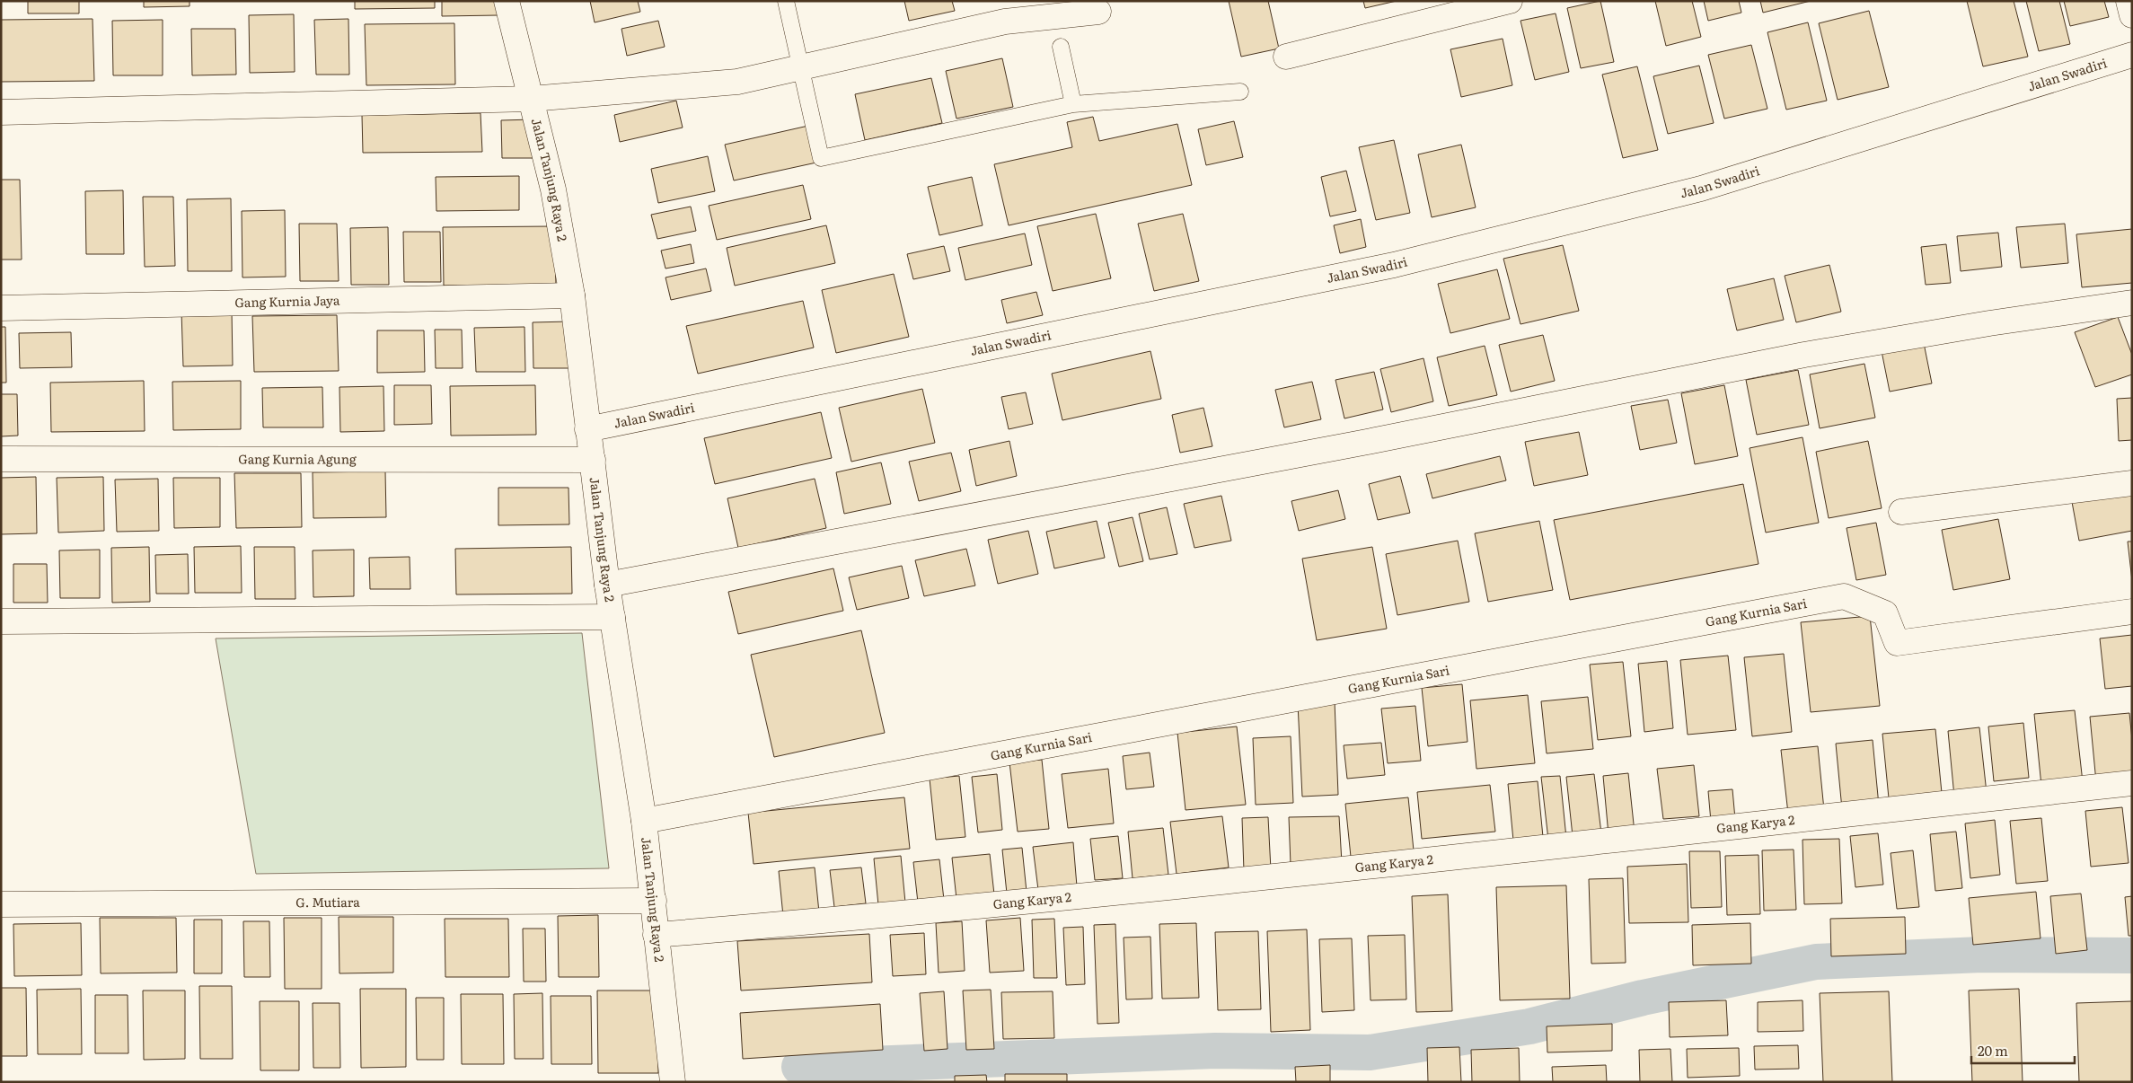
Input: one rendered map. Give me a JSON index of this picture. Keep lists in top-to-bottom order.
{
  "streets": {
    "street": [
      "Jalan Swadiri",
      "Jalan Tanjung Raya 2",
      "Gang Kurnia Jaya",
      "Gang Kurnia Agung",
      "Gang Kurnia Sari",
      "Gang Karya 2",
      "G. Mutiara"
    ]
  },
  "crossings": [
    ["Jalan Swadiri", "Jalan Tanjung Raya 2"],
    ["Jalan Tanjung Raya 2", "Gang Kurnia Jaya"],
    ["Jalan Tanjung Raya 2", "Gang Kurnia Agung"],
    ["Jalan Tanjung Raya 2", "Gang Kurnia Sari"],
    ["Jalan Tanjung Raya 2", "Gang Karya 2"],
    ["Jalan Tanjung Raya 2", "G. Mutiara"]
  ],
  "scale_bar": "20 m"
}
